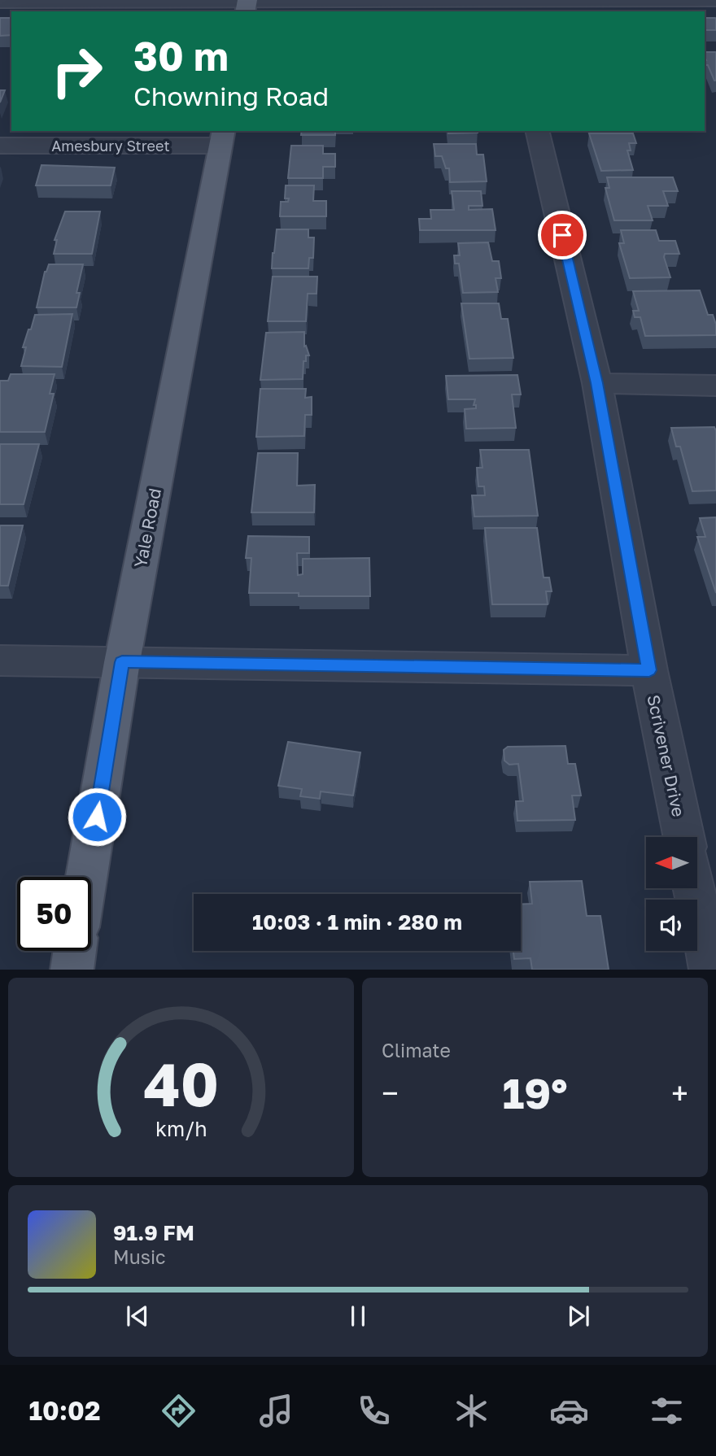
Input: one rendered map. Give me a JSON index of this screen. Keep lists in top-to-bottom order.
{
  "streets": {
    "main road": ["Yale Road"],
    "street": ["Amesbury Street", "Scrivener Drive"]
  },
  "crossings": [
    ["Amesbury Street", "Yale Road"]
  ],
  "north": "left",
  "page": {
    "turn": ["30 m", "Chowning Road"],
    "limit": "50",
    "trip": "10:03 · 1 min · 280 m",
    "tile": "Climate",
    "heat": ["−", "19°", "+"],
    "song": ["91.9 FM", "Music"],
    "tabs": "10:02",
    "gauge": ["40", "km/h"]
  }
}
